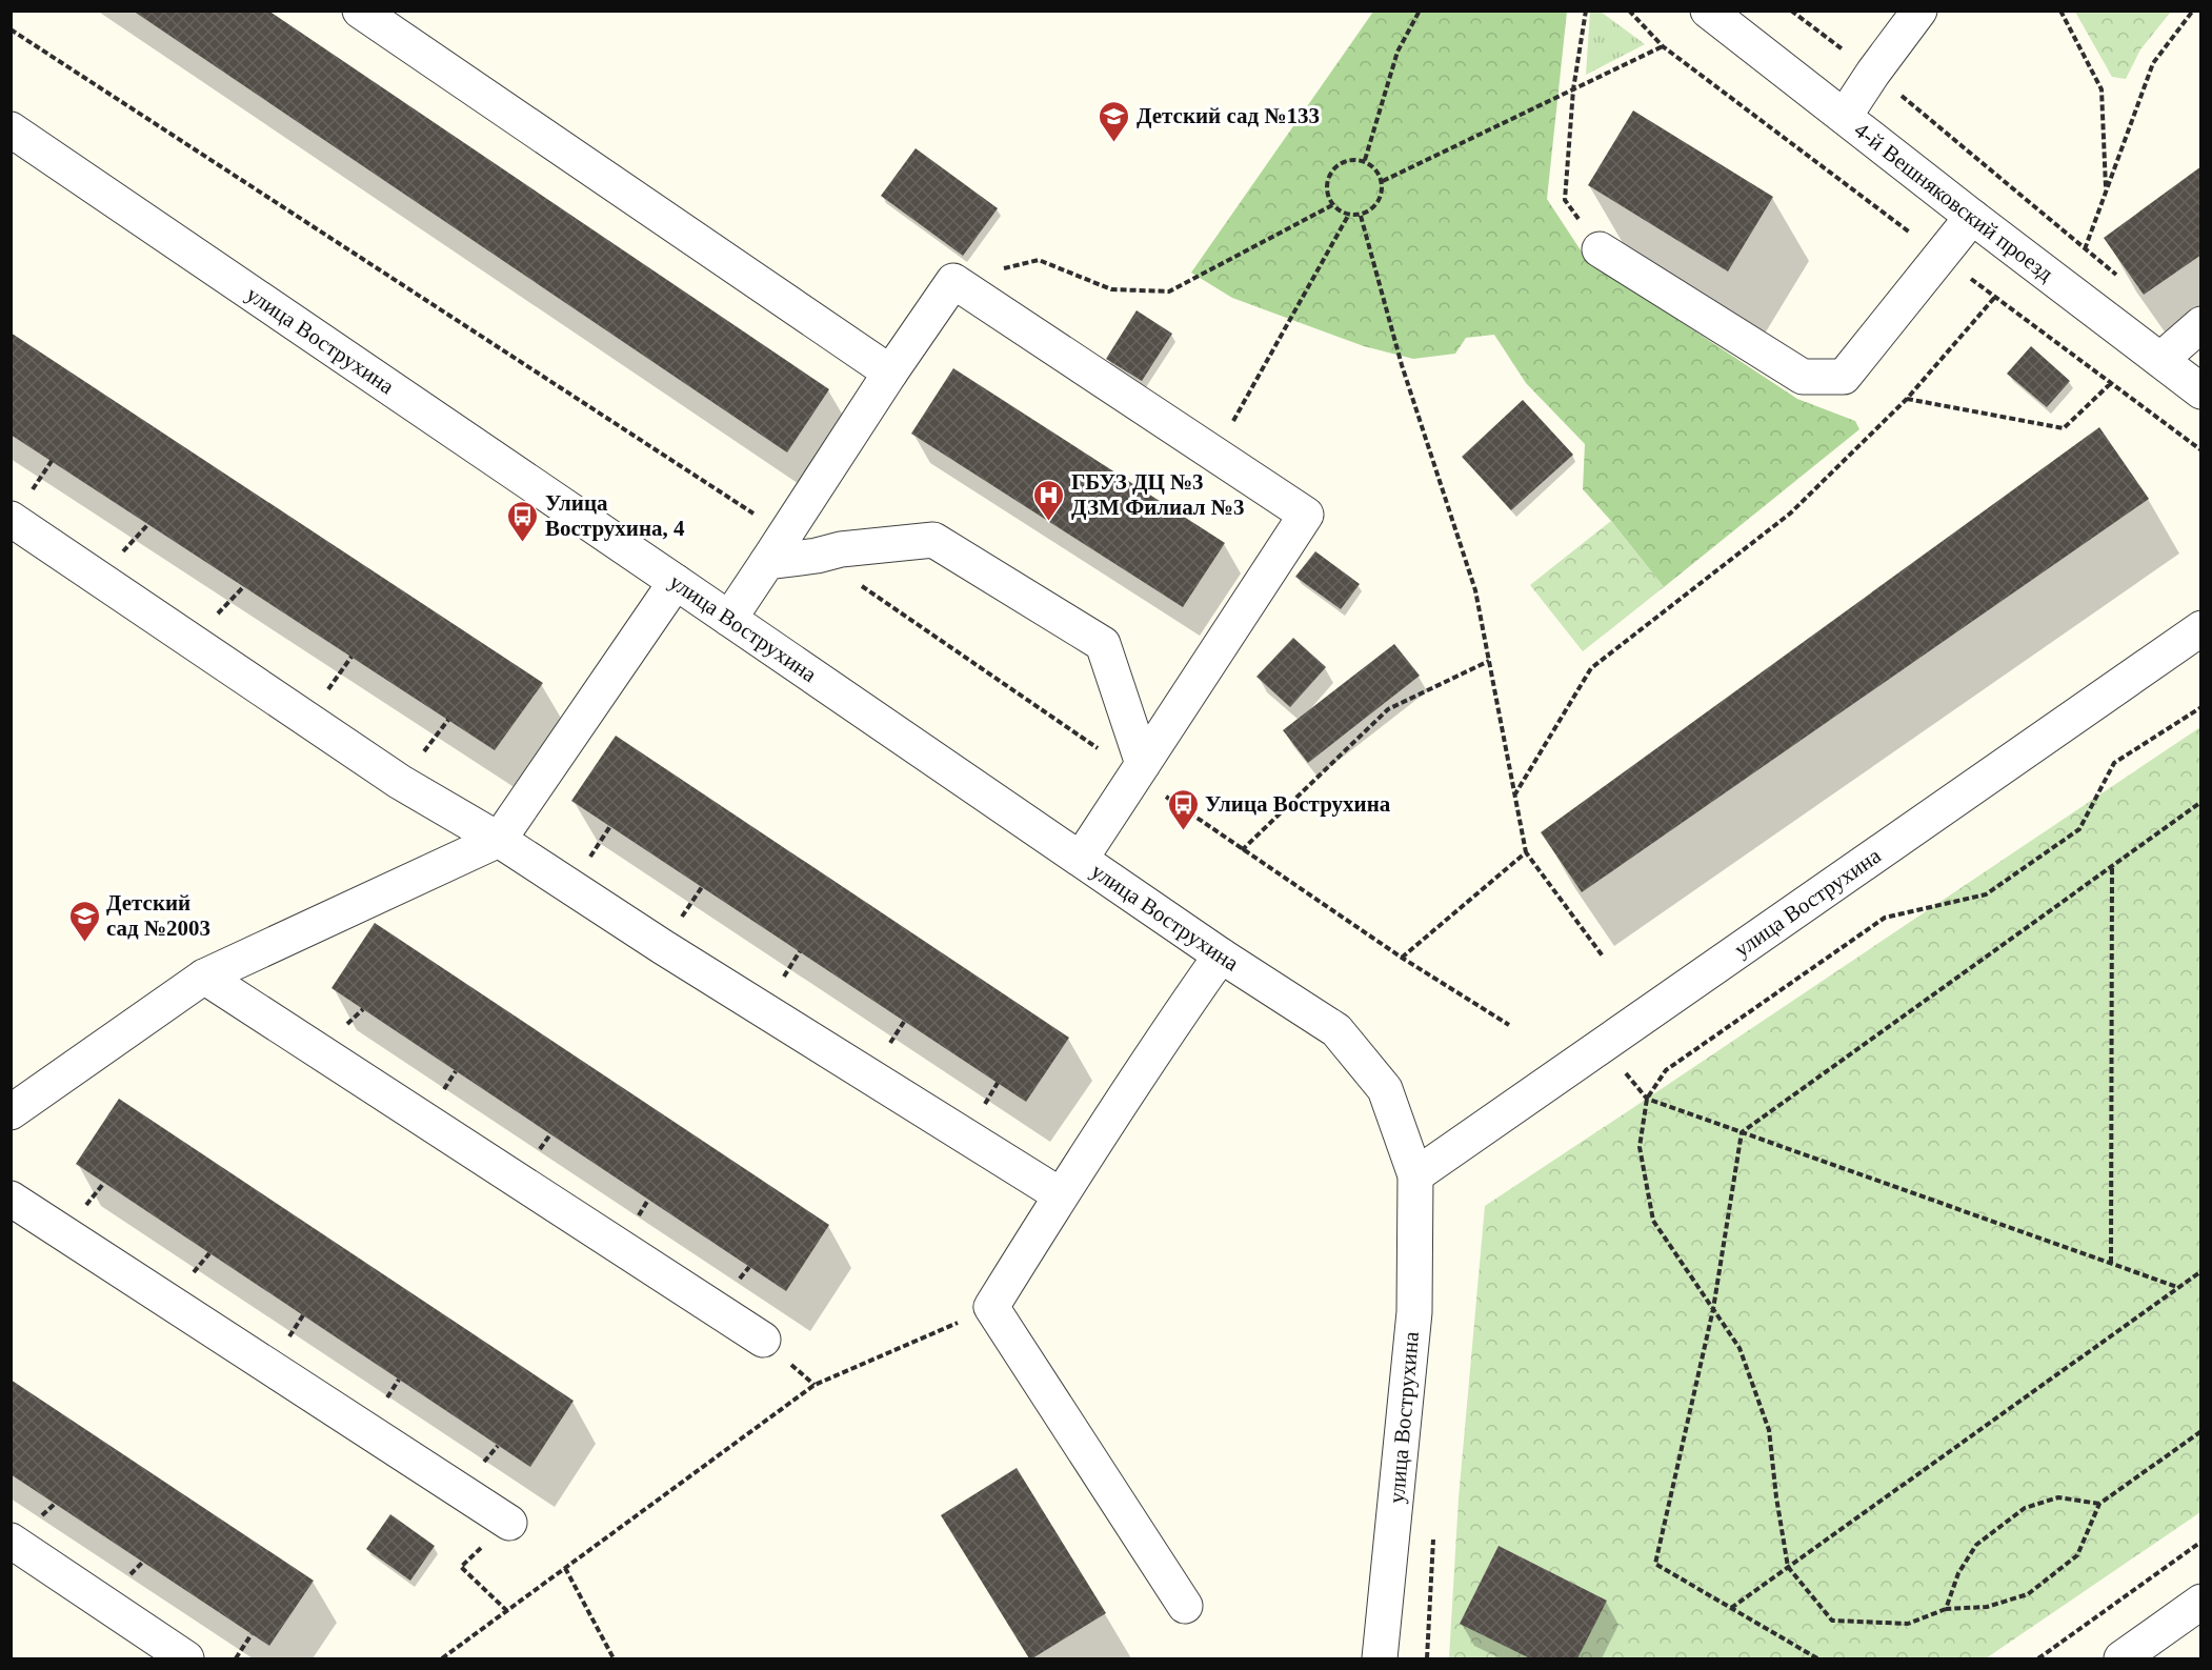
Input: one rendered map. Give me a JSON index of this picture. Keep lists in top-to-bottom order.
{
  "streets": {
    "street": ["4-й Вешняковский проезд", "улица Вострухина"]
  },
  "places": {
    "school or university": ["Детский сад №133", "Детский сад №2003"],
    "hospital": ["ГБУЗ ДЦ №3 ДЗМ Филиал №3"],
    "bus stop": ["Улица Вострухина, 4", "Улица Вострухина"]
  }
}
